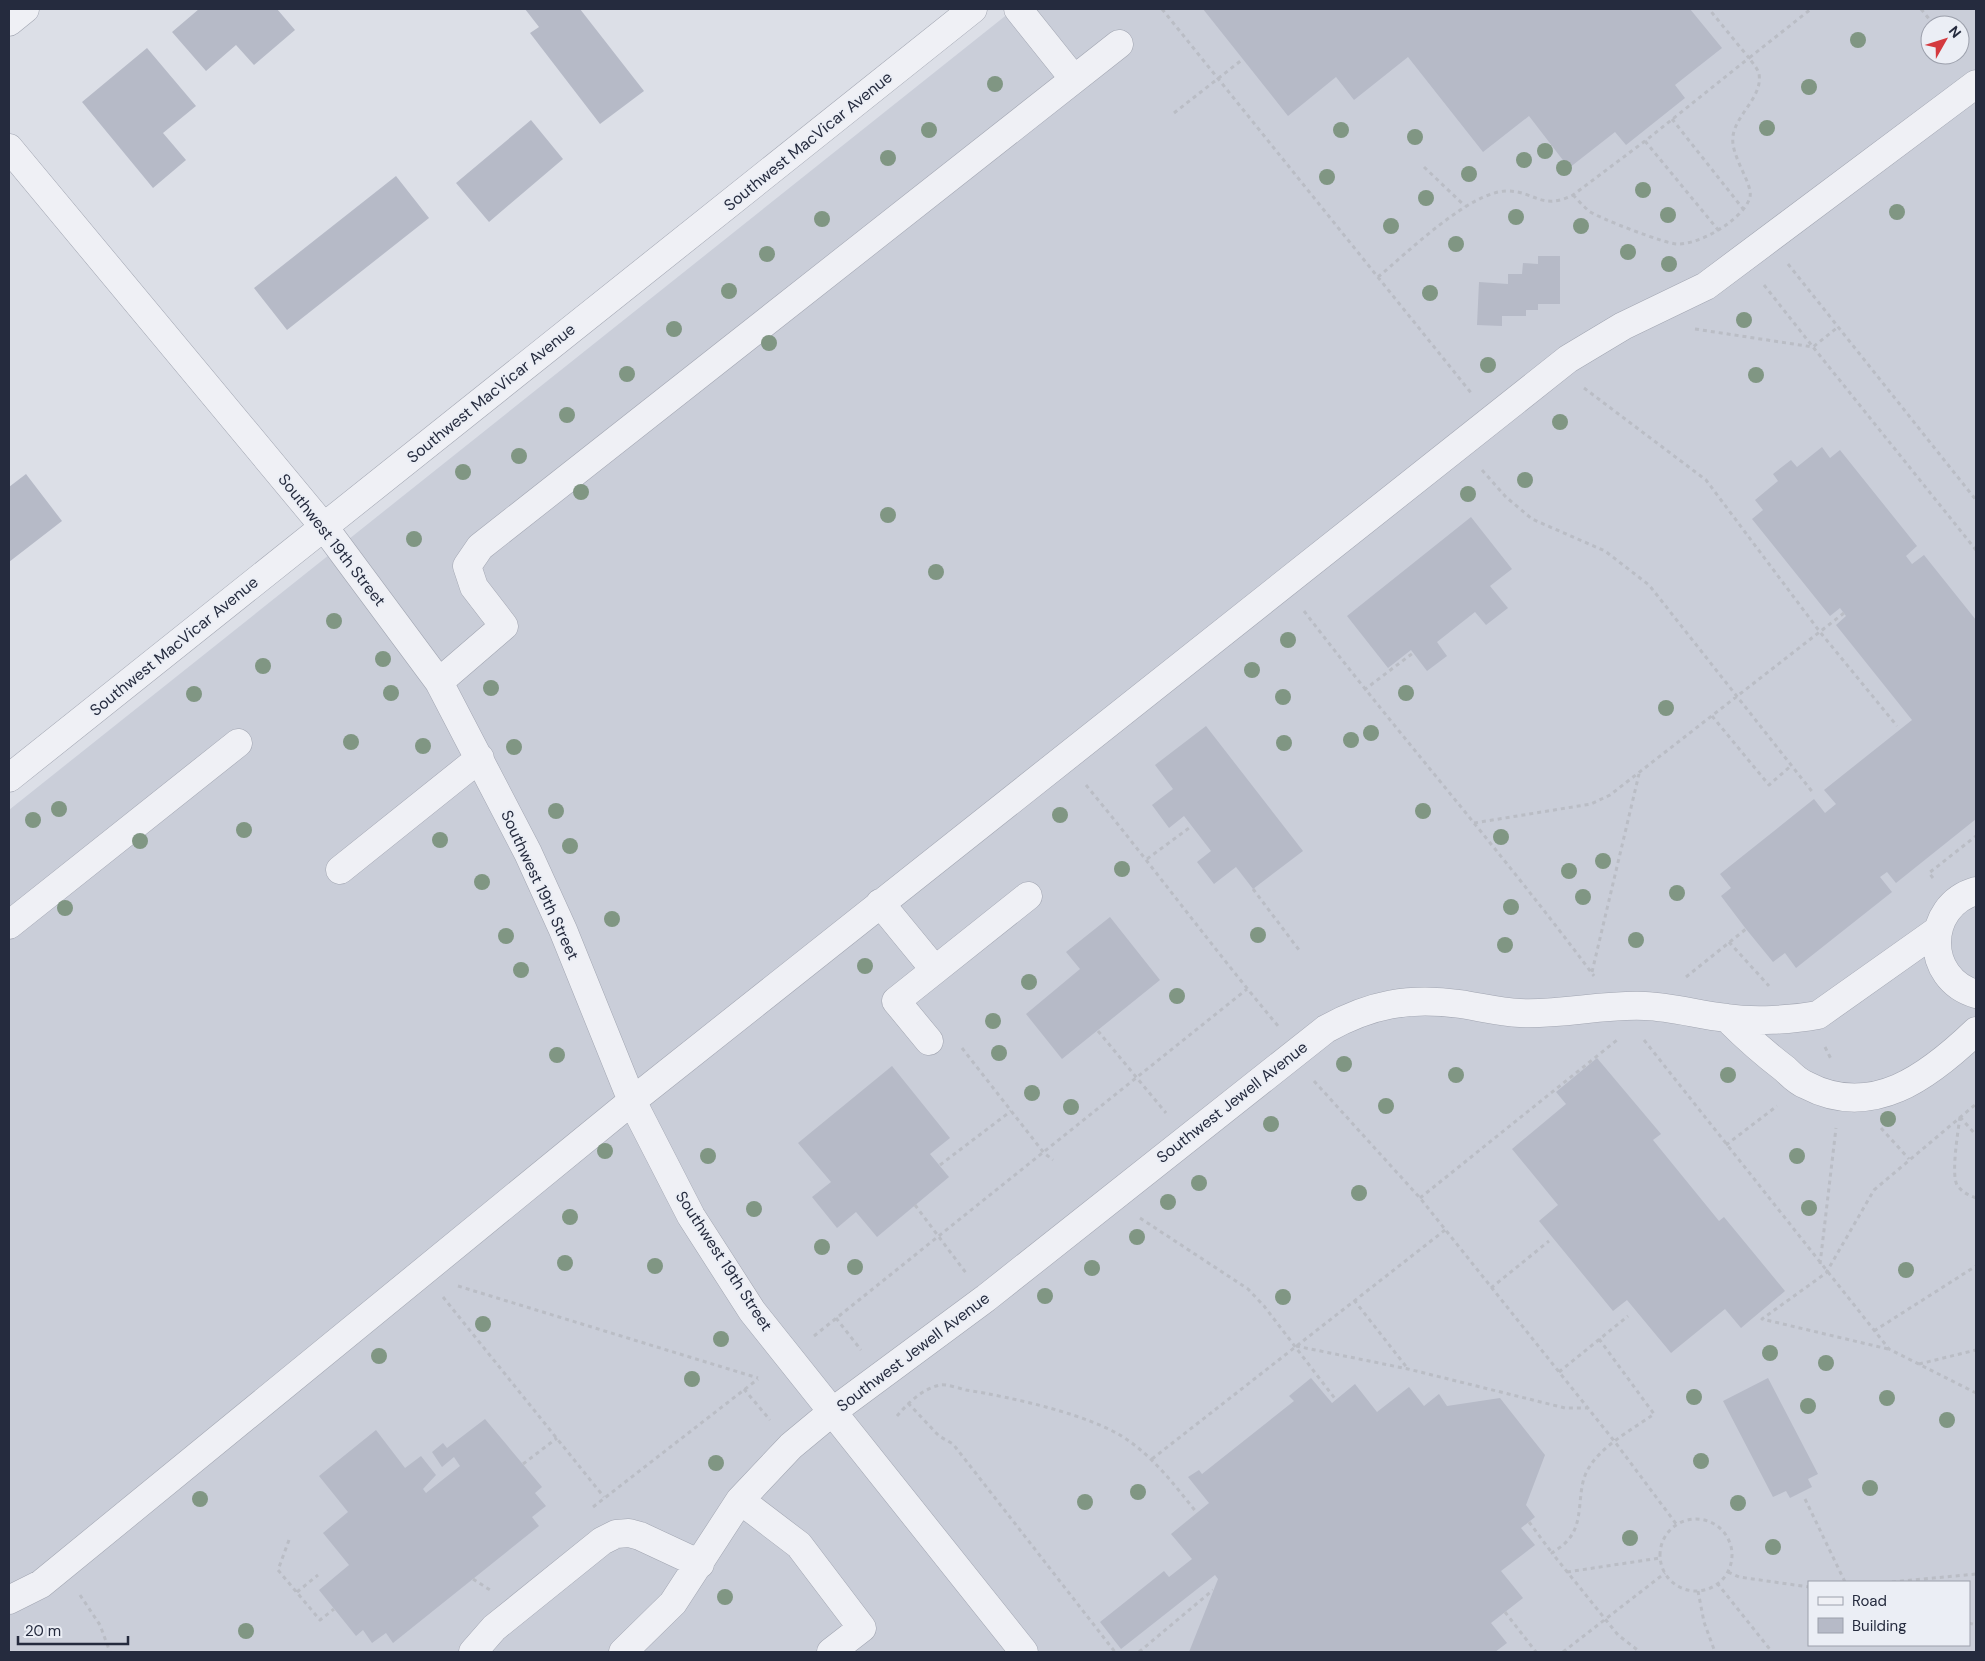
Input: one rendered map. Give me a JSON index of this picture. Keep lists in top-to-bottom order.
{
  "streets": {
    "street": ["Southwest MacVicar Avenue", "Southwest 19th Street", "Southwest Jewell Avenue"]
  },
  "crossings": [
    ["Southwest MacVicar Avenue", "Southwest 19th Street"],
    ["Southwest 19th Street", "Southwest Jewell Avenue"]
  ],
  "legend": ["Road", "Building"],
  "scale_bar": "20 m",
  "north": "top right"
}
